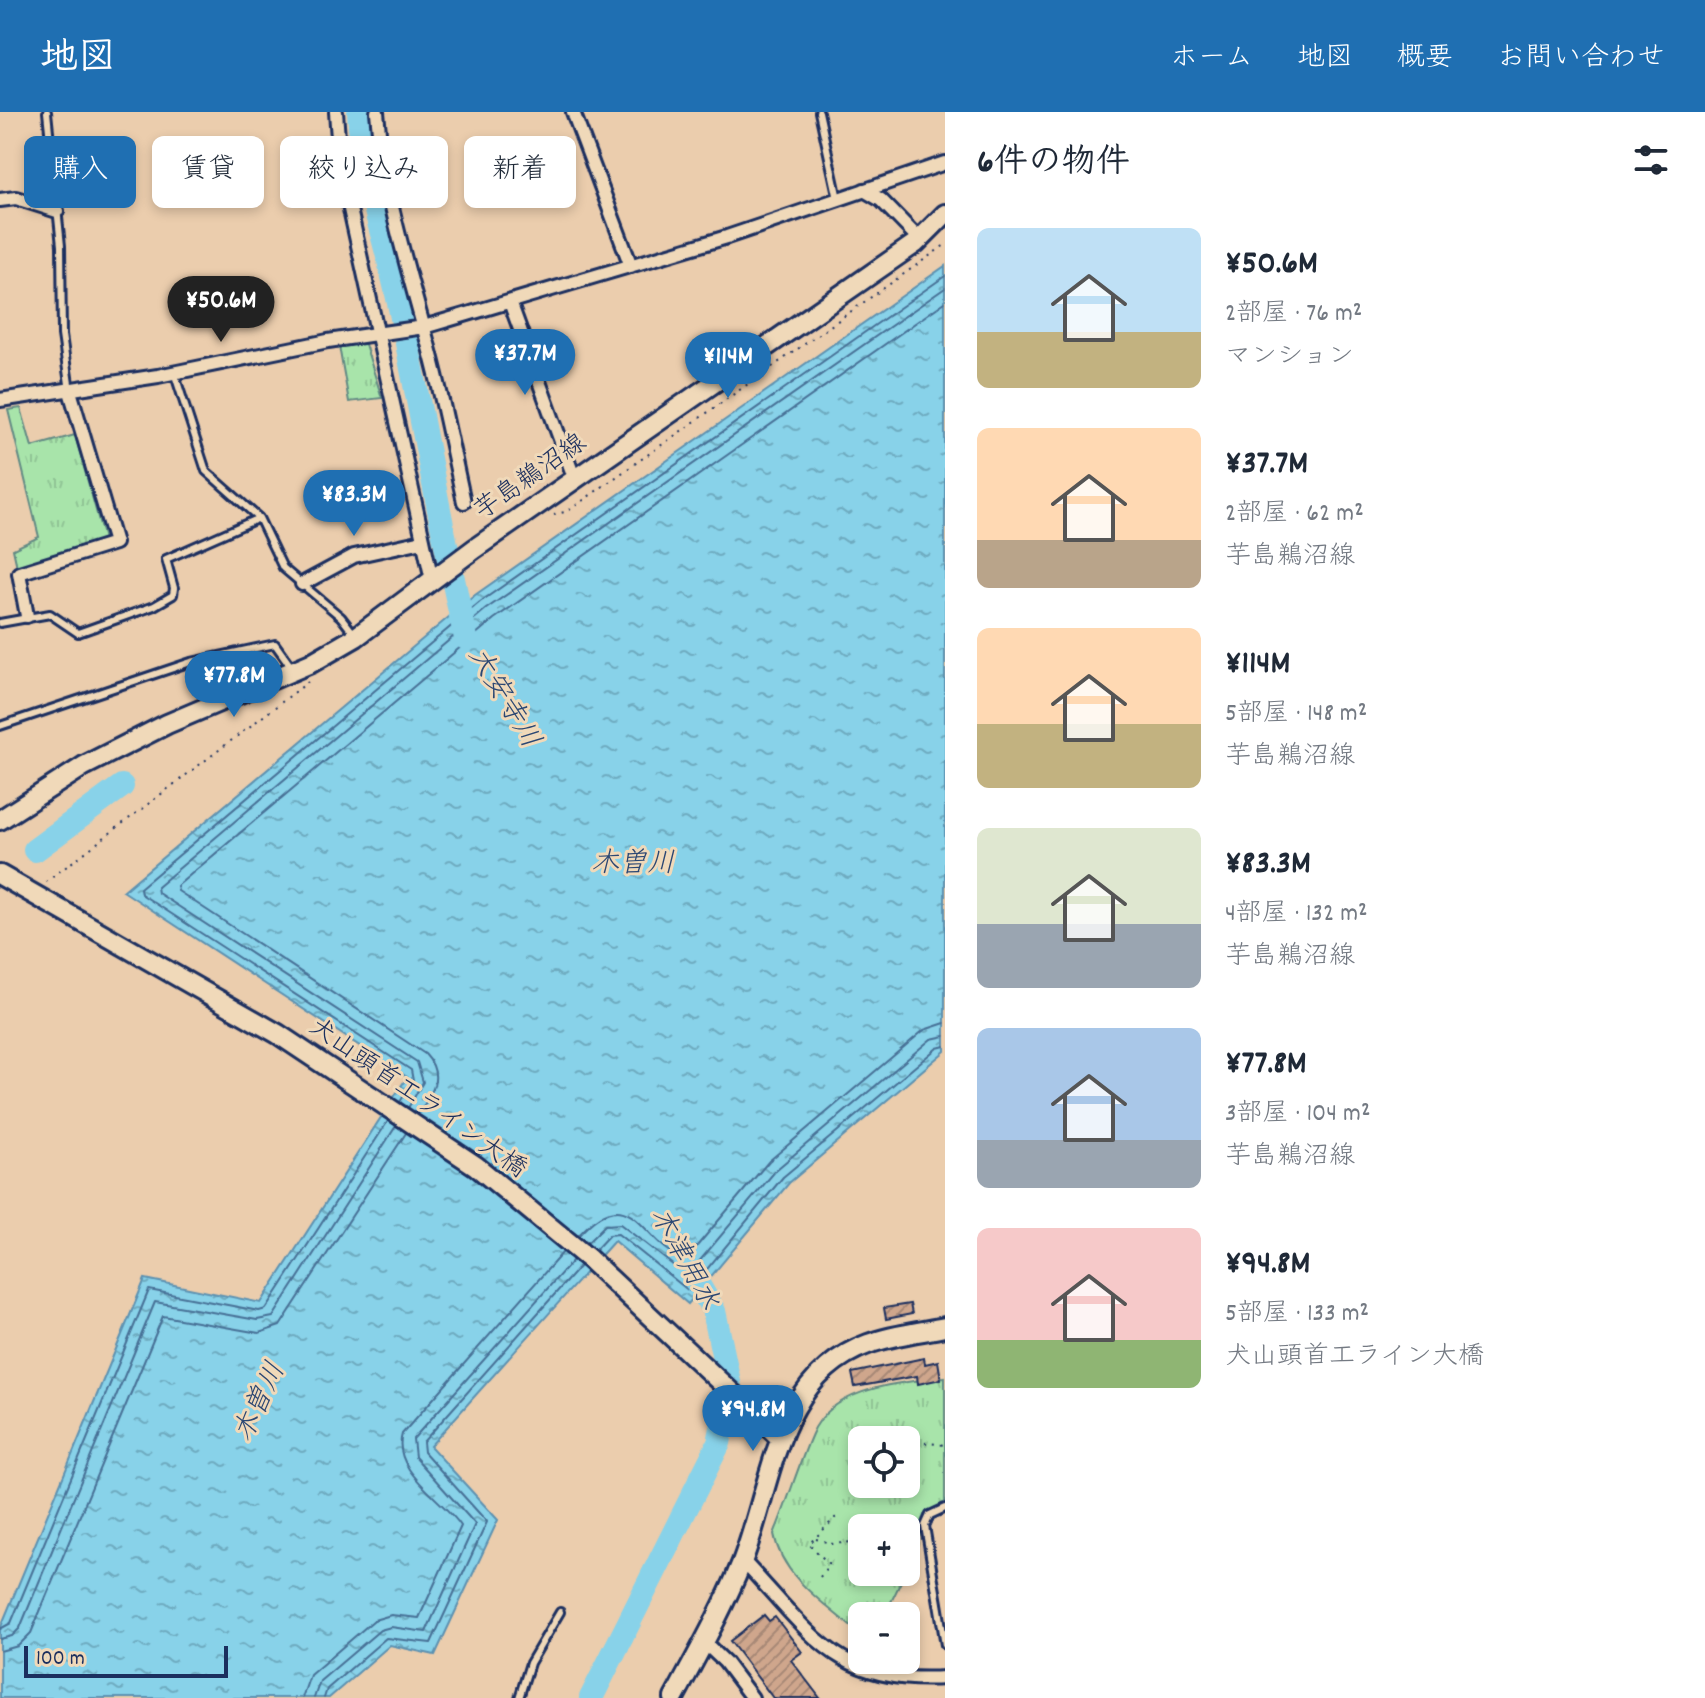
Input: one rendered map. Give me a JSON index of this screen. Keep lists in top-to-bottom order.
{
  "streets": {
    "street": ["芋島鵜沼線", "犬山頭首工ライン大橋"]
  },
  "water": ["大安寺川", "木曽川", "木津用水"],
  "scale_bar": "100 m",
  "page": {
    "header": "地図",
    "nav": [
      "ホーム",
      "地図",
      "概要",
      "お問い合わせ"
    ],
    "heading": "6件の物件",
    "chip": [
      "購入",
      "賃貸",
      "絞り込み",
      "新着"
    ],
    "list": [
      {
        "name": "¥50.6M",
        "note": "2部屋 · 76 m² · マンション"
      },
      {
        "name": "¥37.7M",
        "note": "2部屋 · 62 m² · 芋島鵜沼線"
      },
      {
        "name": "¥114M",
        "note": "5部屋 · 148 m² · 芋島鵜沼線"
      },
      {
        "name": "¥83.3M",
        "note": "4部屋 · 132 m² · 芋島鵜沼線"
      },
      {
        "name": "¥77.8M",
        "note": "3部屋 · 104 m² · 芋島鵜沼線"
      },
      {
        "name": "¥94.8M",
        "note": "5部屋 · 133 m² · 犬山頭首工ライン大橋"
      }
    ],
    "price": [
      "¥50.6M",
      "¥37.7M",
      "¥114M",
      "¥83.3M",
      "¥77.8M",
      "¥94.8M"
    ],
    "map_buttons": ["+", "−"],
    "scale": "100 m"
  }
}
